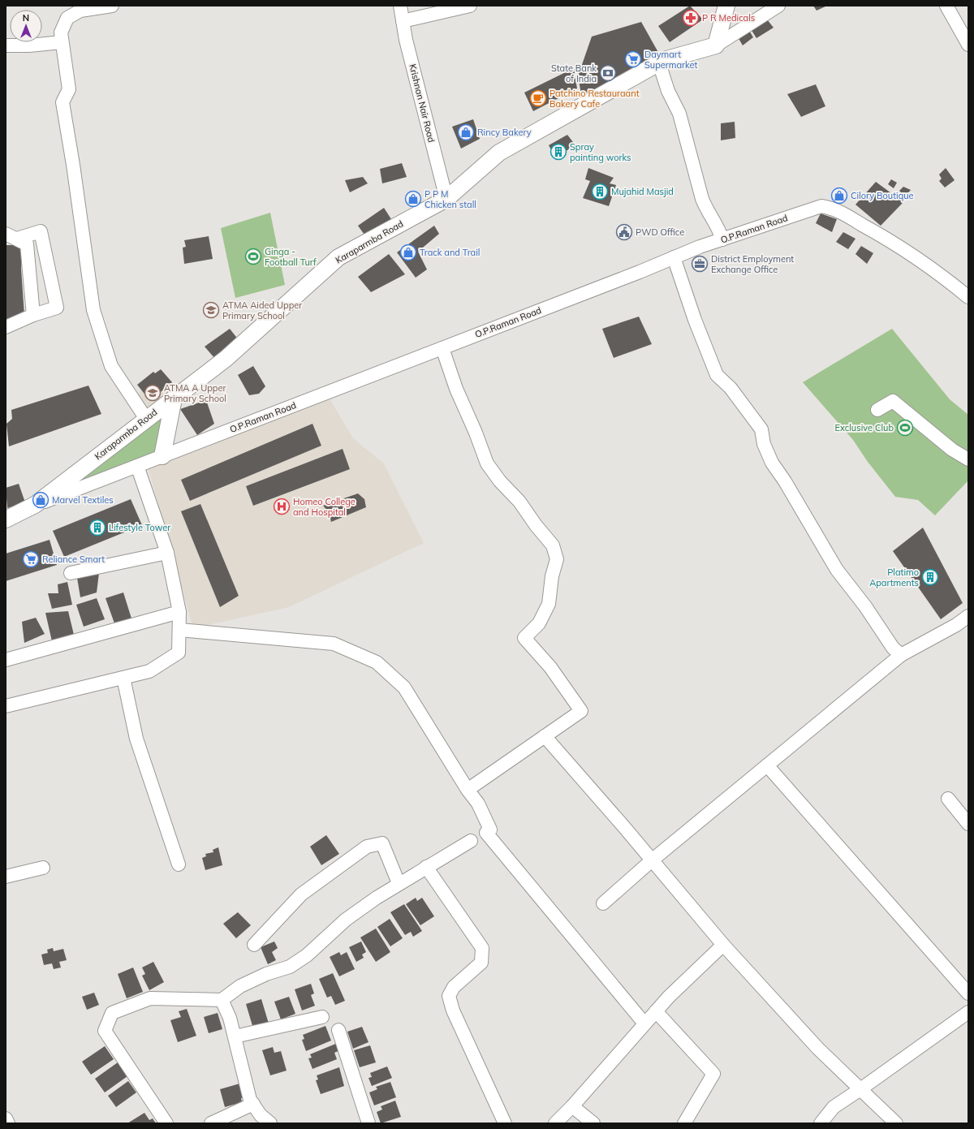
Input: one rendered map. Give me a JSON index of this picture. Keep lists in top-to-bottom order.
{
  "streets": {
    "main road": ["Karaparmba Road"],
    "street": ["Krishnan Nair Road", "O.P.Raman Road"]
  },
  "crossings": [
    ["Krishnan Nair Road", "Karaparmba Road"],
    ["O.P.Raman Road", "Karaparmba Road"]
  ],
  "places": {
    "pharmacy": ["P R Medicals"],
    "supermarket": ["Daymart Supermarket", "Reliance Smart"],
    "bank": ["State Bank of India"],
    "cafe": ["Patchino Restauraant Bakery Cafe"],
    "shop": [
      "Rincy Bakery",
      "Cilory Boutique",
      "P P M Chicken stall",
      "Track and Trail",
      "Marvel Textiles"
    ],
    "building": [
      "Spray painting works",
      "Mujahid Masjid",
      "Lifestyle Tower",
      "Platimo Apartments"
    ],
    "public building": ["PWD Office"],
    "sports": ["Ginga - Football Turf", "Exclusive Club"],
    "office": ["District Employment Exchange Office"],
    "school or university": ["ATMA Aided Upper Primary School", "ATMA A Upper Primary School"],
    "hospital": ["Homeo College and Hospital"]
  },
  "north": "top"
}
